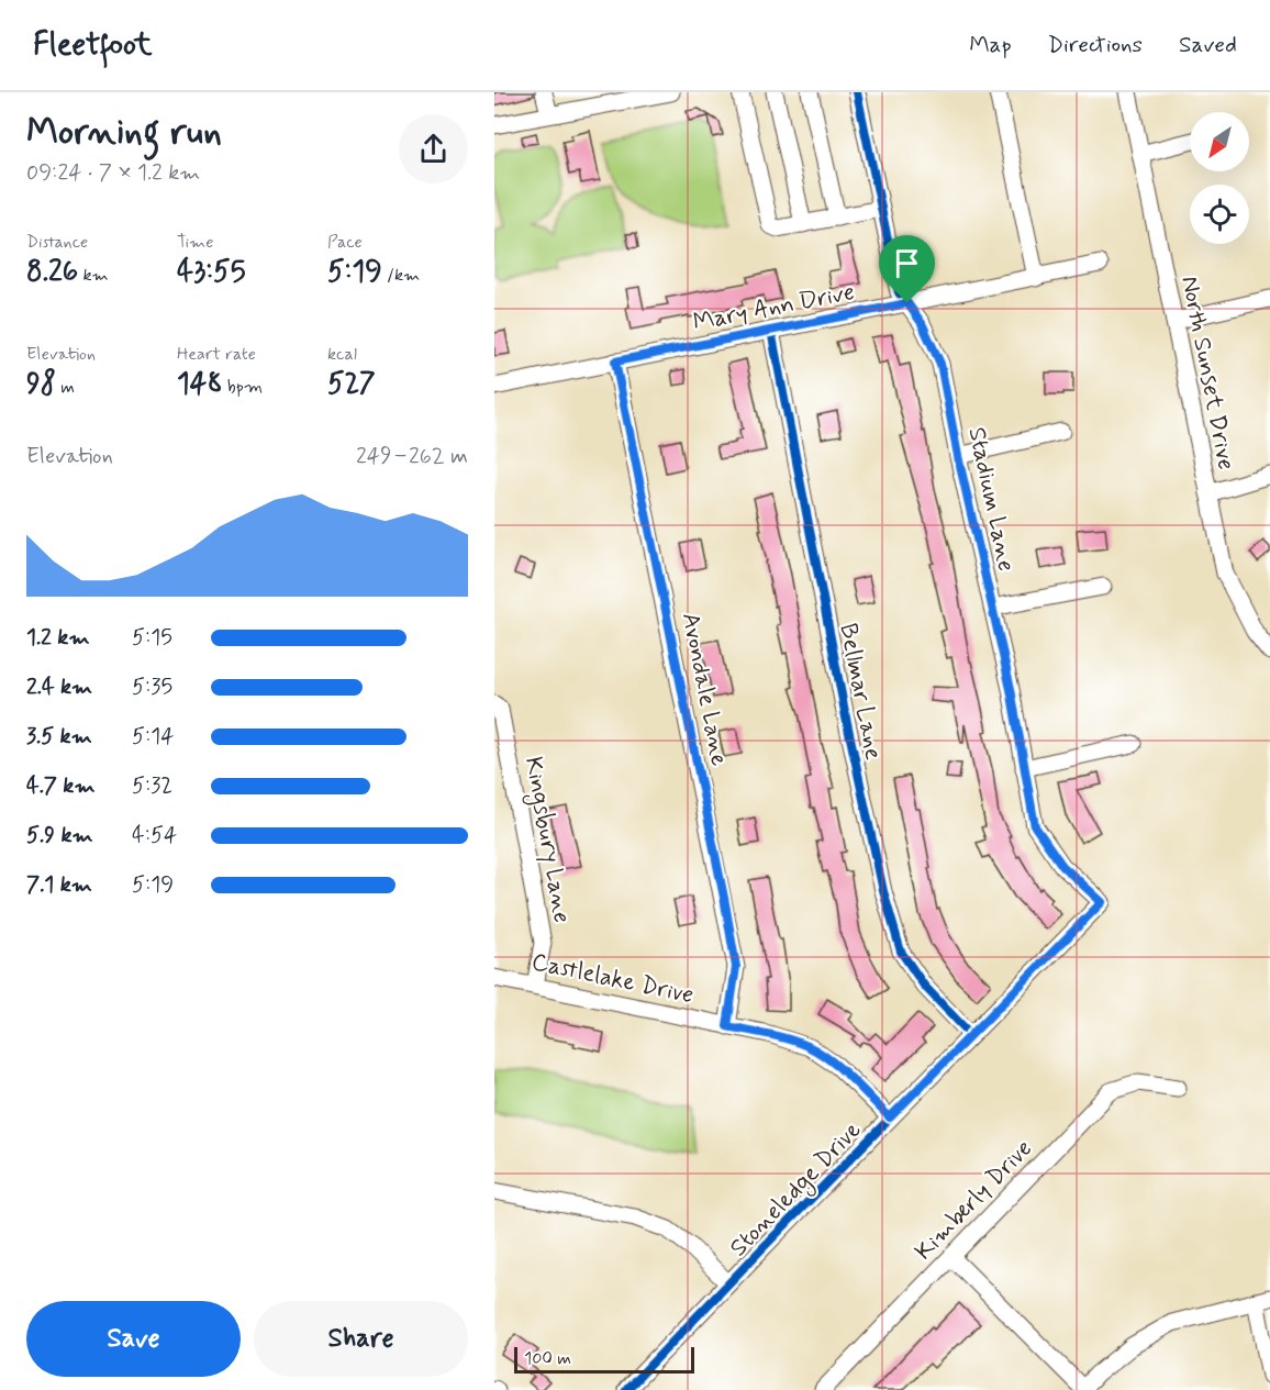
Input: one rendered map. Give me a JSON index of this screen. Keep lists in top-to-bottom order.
{
  "streets": {
    "street": [
      "Mary Ann Drive",
      "North Sunset Drive",
      "Stadium Lane",
      "Avondale Lane",
      "Bellmar Lane",
      "Kingsbury Lane",
      "Castlelake Drive",
      "Stoneledge Drive",
      "Kimberly Drive"
    ]
  },
  "crossings": [
    ["Mary Ann Drive", "Stadium Lane"],
    ["Mary Ann Drive", "Avondale Lane"],
    ["Mary Ann Drive", "Bellmar Lane"],
    ["Stadium Lane", "Stoneledge Drive"],
    ["Avondale Lane", "Castlelake Drive"],
    ["Bellmar Lane", "Stoneledge Drive"],
    ["Kingsbury Lane", "Castlelake Drive"],
    ["Castlelake Drive", "Stoneledge Drive"]
  ],
  "scale_bar": "100 m",
  "north": "bottom left",
  "page": {
    "header": "Fleetfoot",
    "nav": ["Map", "Directions", "Saved"],
    "heading": ["Morning run", "09:24 · 7 × 1.2 km"],
    "stats": [
      ["Distance", "8.26 km"],
      ["Time", "43:55"],
      ["Pace", "5:19 /km"],
      ["Elevation", "98 m"],
      ["Heart rate", "148 bpm"],
      ["kcal", "527"]
    ],
    "chart": ["Elevation", "249–262 m"],
    "list": [
      {
        "name": "1.2 km",
        "note": "5:15"
      },
      {
        "name": "2.4 km",
        "note": "5:35"
      },
      {
        "name": "3.5 km",
        "note": "5:14"
      },
      {
        "name": "4.7 km",
        "note": "5:32"
      },
      {
        "name": "5.9 km",
        "note": "4:54"
      },
      {
        "name": "7.1 km",
        "note": "5:19"
      }
    ],
    "buttons": ["Save", "Share"],
    "scale": "100 m"
  }
}
